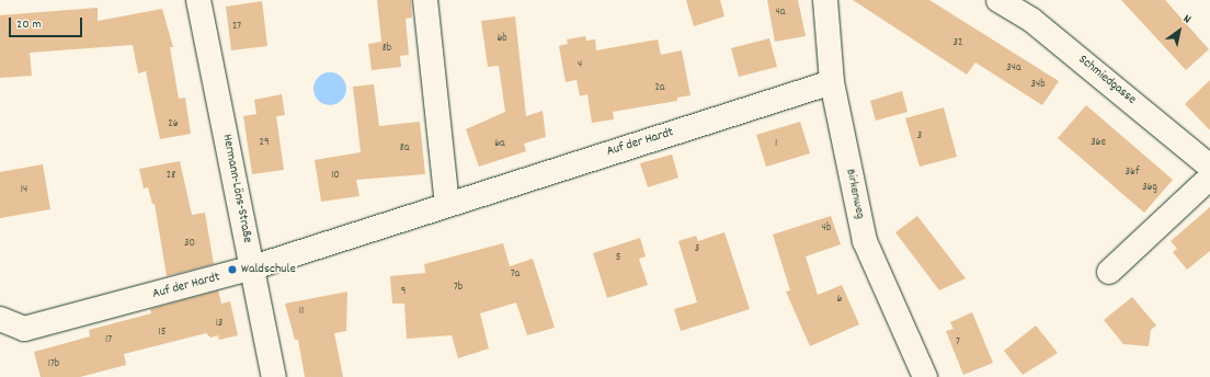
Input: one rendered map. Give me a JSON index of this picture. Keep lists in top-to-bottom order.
{
  "streets": {
    "street": [
      "Schmiedgasse",
      "Auf der Hardt",
      "Hermann-Löns-Straße",
      "Birkenweg"
    ]
  },
  "crossings": [
    ["Auf der Hardt", "Hermann-Löns-Straße"],
    ["Auf der Hardt", "Birkenweg"]
  ],
  "places": ["Waldschule"],
  "house_numbers": [
    "4a",
    "27",
    "6b",
    "32",
    "8b",
    "4",
    "34a",
    "34b",
    "2a",
    "26",
    "3",
    "29",
    "36e",
    "6a",
    "1",
    "8a",
    "36f",
    "28",
    "10",
    "36g",
    "14",
    "4b",
    "30",
    "3",
    "5",
    "7a",
    "7b",
    "9",
    "6",
    "11",
    "13",
    "15",
    "17",
    "7",
    "17b"
  ],
  "scale_bar": "20 m",
  "north": "top right"
}
